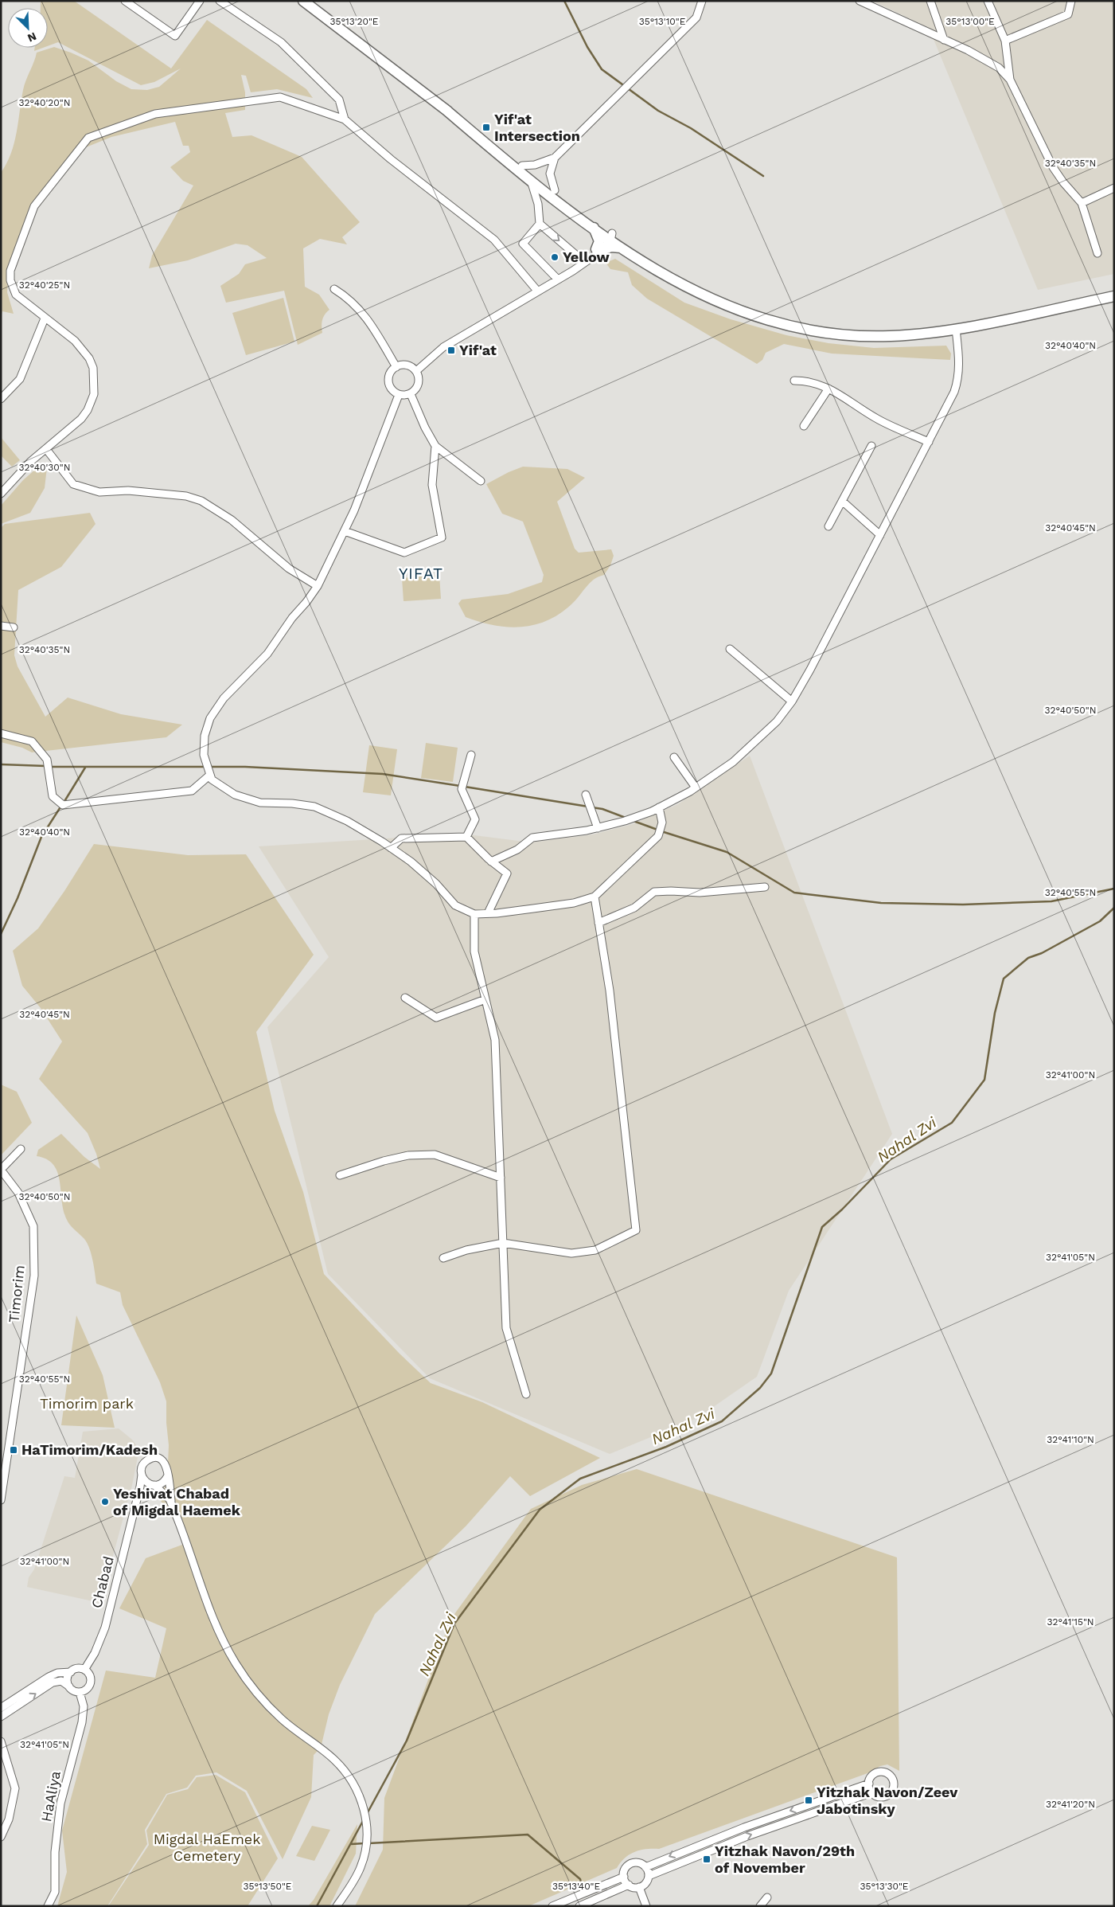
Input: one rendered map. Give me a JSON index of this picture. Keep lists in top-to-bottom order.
{
  "streets": {
    "street": ["Timorim", "Chabad", "HaAliya"]
  },
  "crossings": [
    ["Chabad", "HaAliya"]
  ],
  "districts": ["YIFAT"],
  "water": ["Nahal Zvi"],
  "parks": ["Timorim park", "Migdal HaEmek Cemetery"],
  "places": {
    "transit": [
      "Yif'at Intersection",
      "Yif'at",
      "HaTimorim/Kadesh",
      "Yitzhak Navon/Zeev Jabotinsky",
      "Yitzhak Navon/29th of November"
    ],
    "other": ["Yellow", "Yeshivat Chabad of Migdal Haemek"]
  },
  "north": "bottom right",
  "coordinates": [
    "35°13'20\"E",
    "35°13'10\"E",
    "35°13'00\"E",
    "32°40'20\"N",
    "32°40'35\"N",
    "32°40'25\"N",
    "32°40'40\"N",
    "32°40'30\"N",
    "32°40'45\"N",
    "32°40'50\"N",
    "32°40'55\"N",
    "32°41'00\"N",
    "32°41'05\"N",
    "32°41'10\"N",
    "32°41'15\"N",
    "32°41'20\"N",
    "35°13'50\"E",
    "35°13'40\"E",
    "35°13'30\"E"
  ]
}
